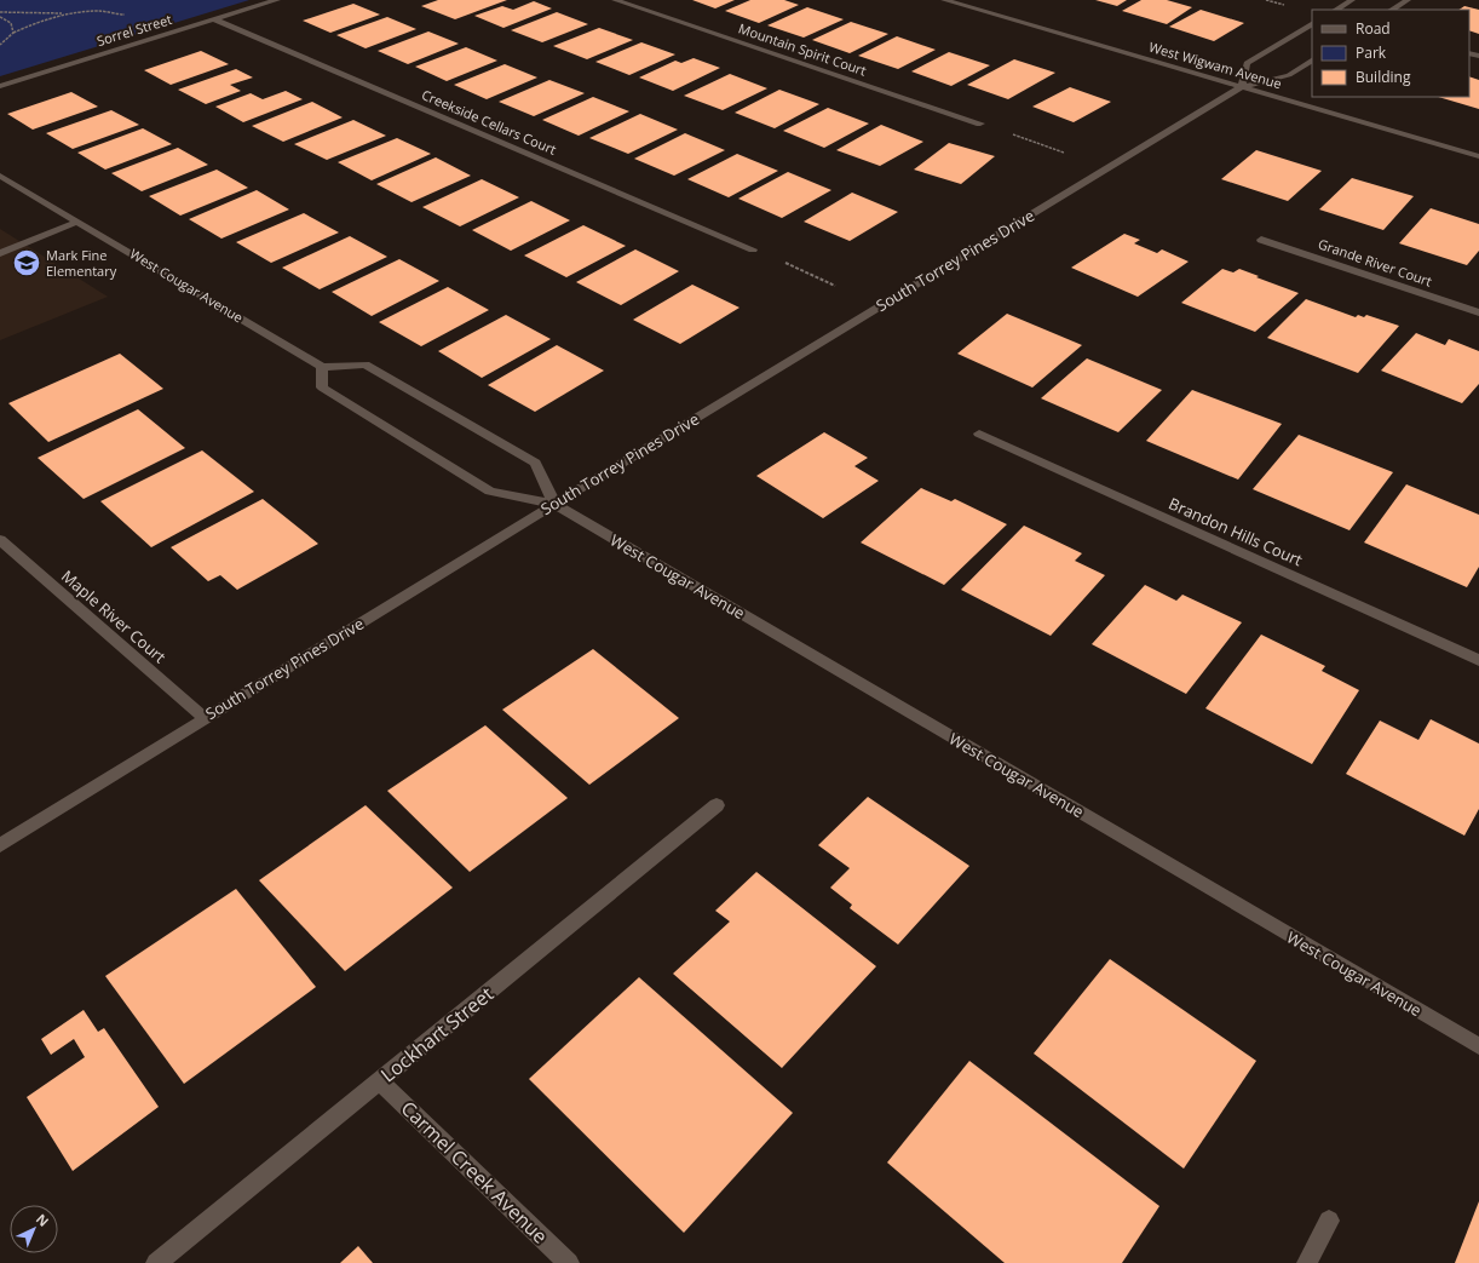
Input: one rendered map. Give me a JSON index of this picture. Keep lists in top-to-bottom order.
{
  "streets": {
    "street": [
      "Sorrel Street",
      "Mountain Spirit Court",
      "West Wigwam Avenue",
      "Creekside Cellars Court",
      "South Torrey Pines Drive",
      "Grande River Court",
      "West Cougar Avenue",
      "Brandon Hills Court",
      "Maple River Court",
      "Lockhart Street",
      "Carmel Creek Avenue"
    ]
  },
  "crossings": [
    ["Sorrel Street", "Creekside Cellars Court"],
    ["West Wigwam Avenue", "South Torrey Pines Drive"],
    ["South Torrey Pines Drive", "West Cougar Avenue"],
    ["South Torrey Pines Drive", "Maple River Court"],
    ["Lockhart Street", "Carmel Creek Avenue"]
  ],
  "places": {
    "school or university": ["Mark Fine Elementary"]
  },
  "legend": ["Road", "Park", "Building"],
  "north": "top right"
}
